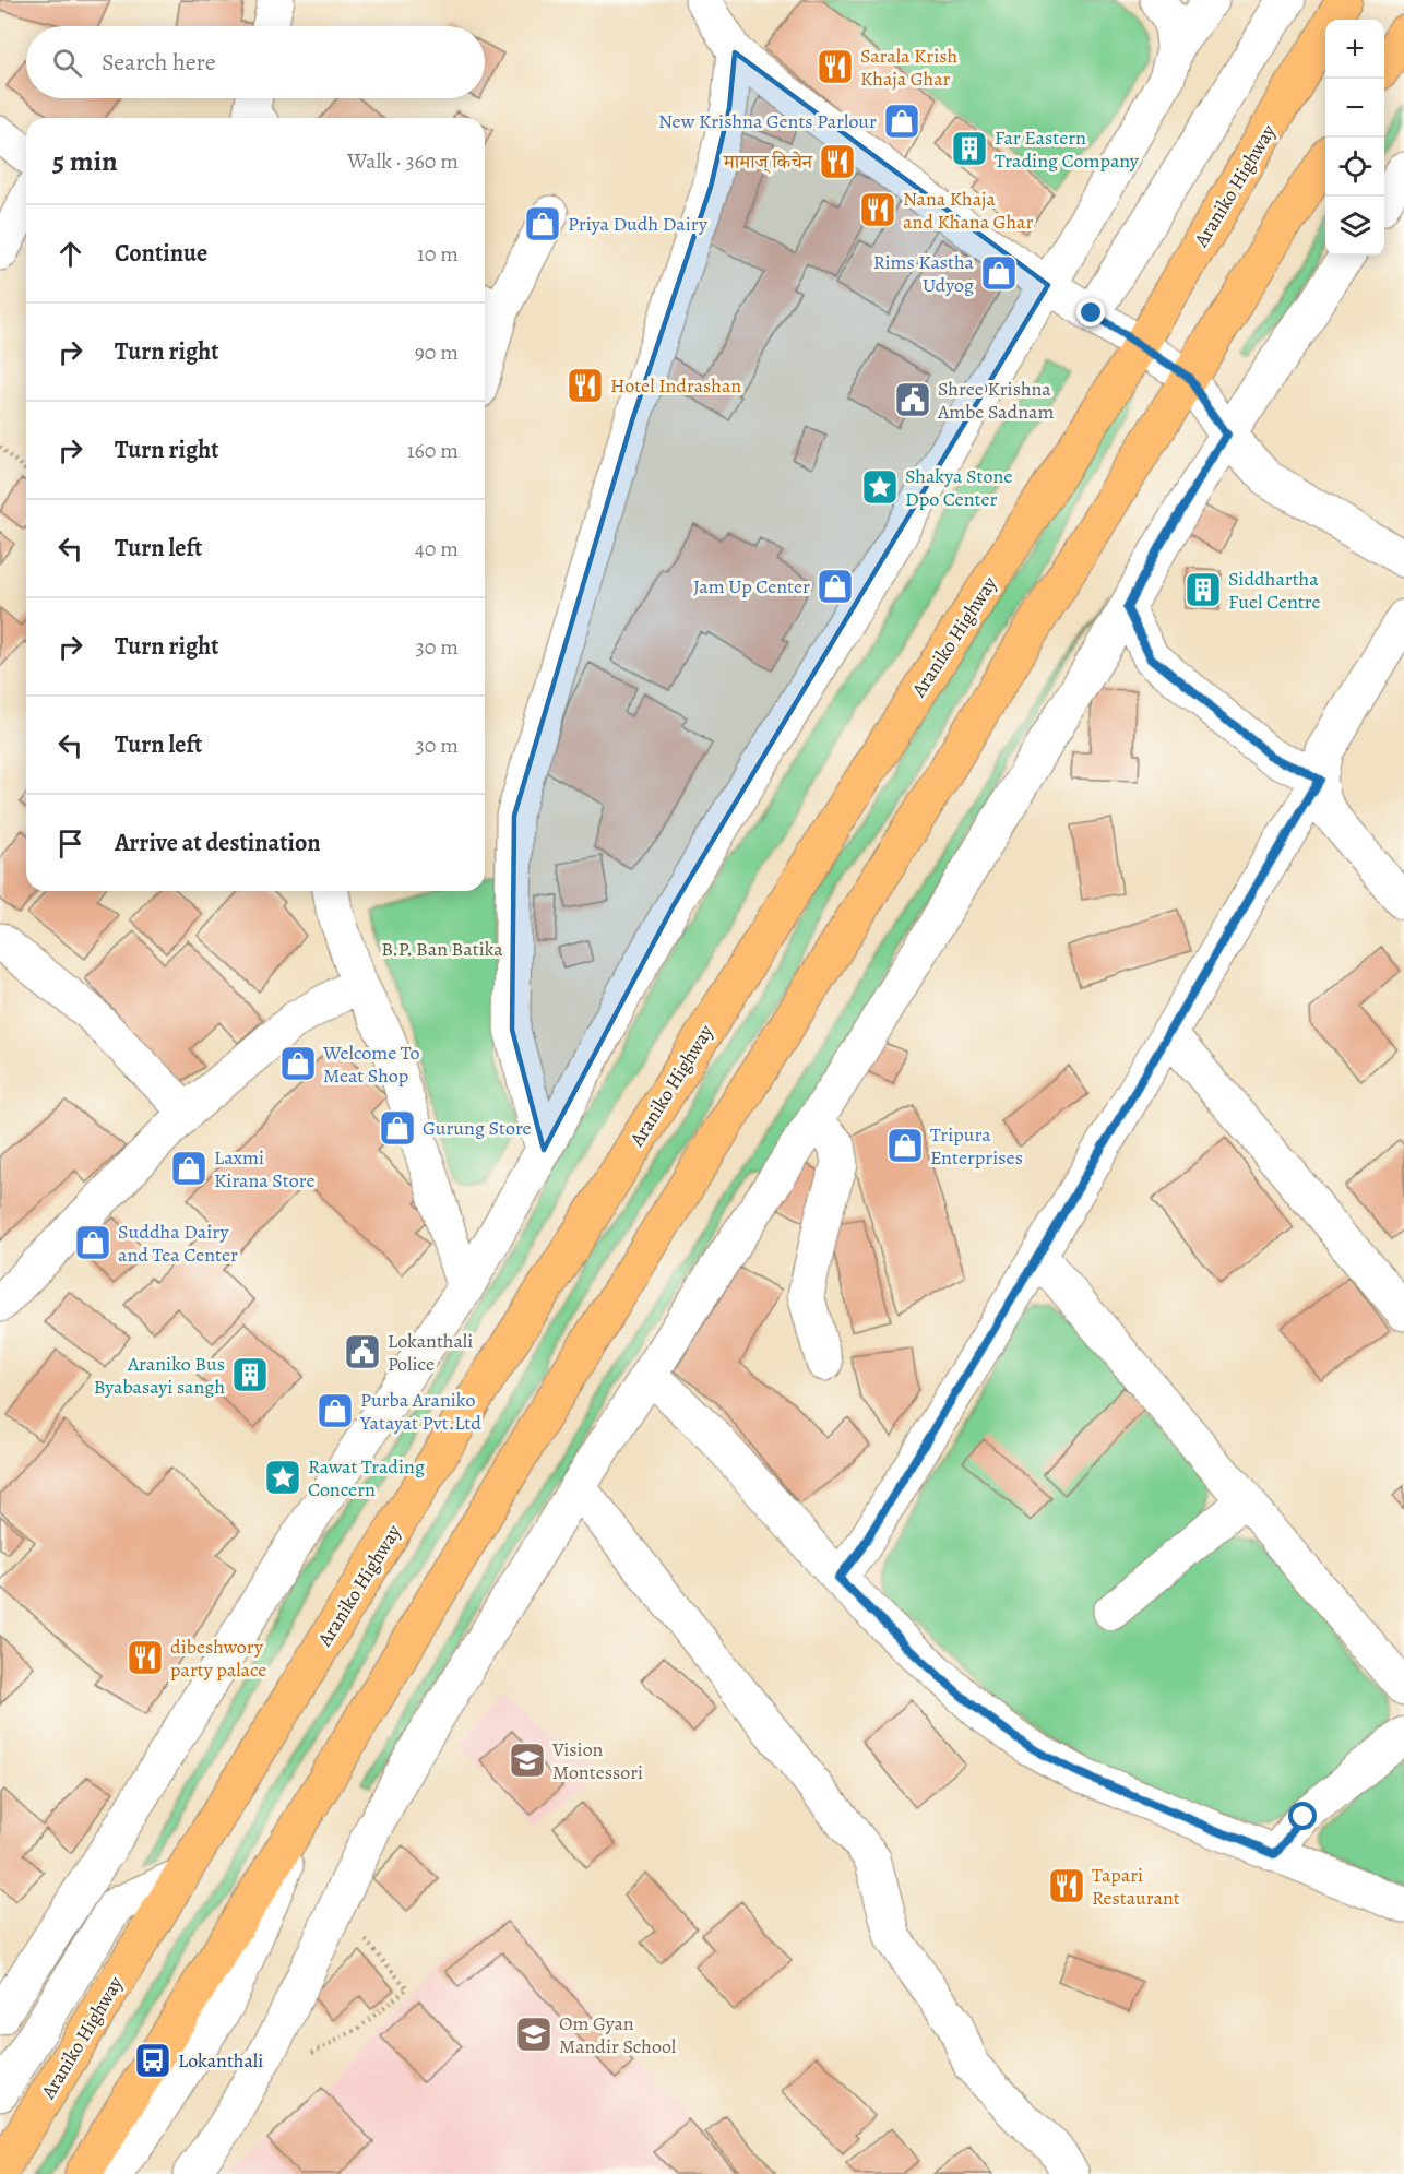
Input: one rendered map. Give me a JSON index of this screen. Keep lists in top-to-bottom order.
{
  "streets": {
    "highway": ["Araniko Highway"]
  },
  "parks": ["B.P. Ban Batika"],
  "places": {
    "restaurant": [
      "Sarala Krish Khaja Ghar",
      "मामाज् किचेन",
      "Nana Khaja and Khana Ghar",
      "Hotel Indrashan",
      "dibeshwory party palace",
      "Tapari Restaurant"
    ],
    "shop": [
      "New Krishna Gents Parlour",
      "Priya Dudh Dairy",
      "Rims Kastha Udyog",
      "Jam Up Center",
      "Welcome To Meat Shop",
      "Gurung Store",
      "Tripura Enterprises",
      "Laxmi Kirana Store",
      "Suddha Dairy and Tea Center",
      "Purba Araniko Yatayat Pvt.Ltd"
    ],
    "building": ["Far Eastern Trading Company", "Siddhartha Fuel Centre", "Araniko Bus Byabasayi sangh"],
    "public building": ["Shree Krishna Ambe Sadnam", "Lokanthali Police"],
    "place": ["Shakya Stone Dpo Center", "Rawat Trading Concern"],
    "school or university": ["Vision Montessori", "Om Gyan Mandir School"],
    "bus stop": ["Lokanthali"]
  },
  "page": {
    "map_buttons": ["+", "−"],
    "search": "Search here",
    "heading": ["5 min", "Walk · 360 m"],
    "list": [
      ["Continue", "10 m"],
      ["Turn right", "90 m"],
      ["Turn right", "160 m"],
      ["Turn left", "40 m"],
      ["Turn right", "30 m"],
      ["Turn left", "30 m"],
      "Arrive at destination"
    ]
  }
}
